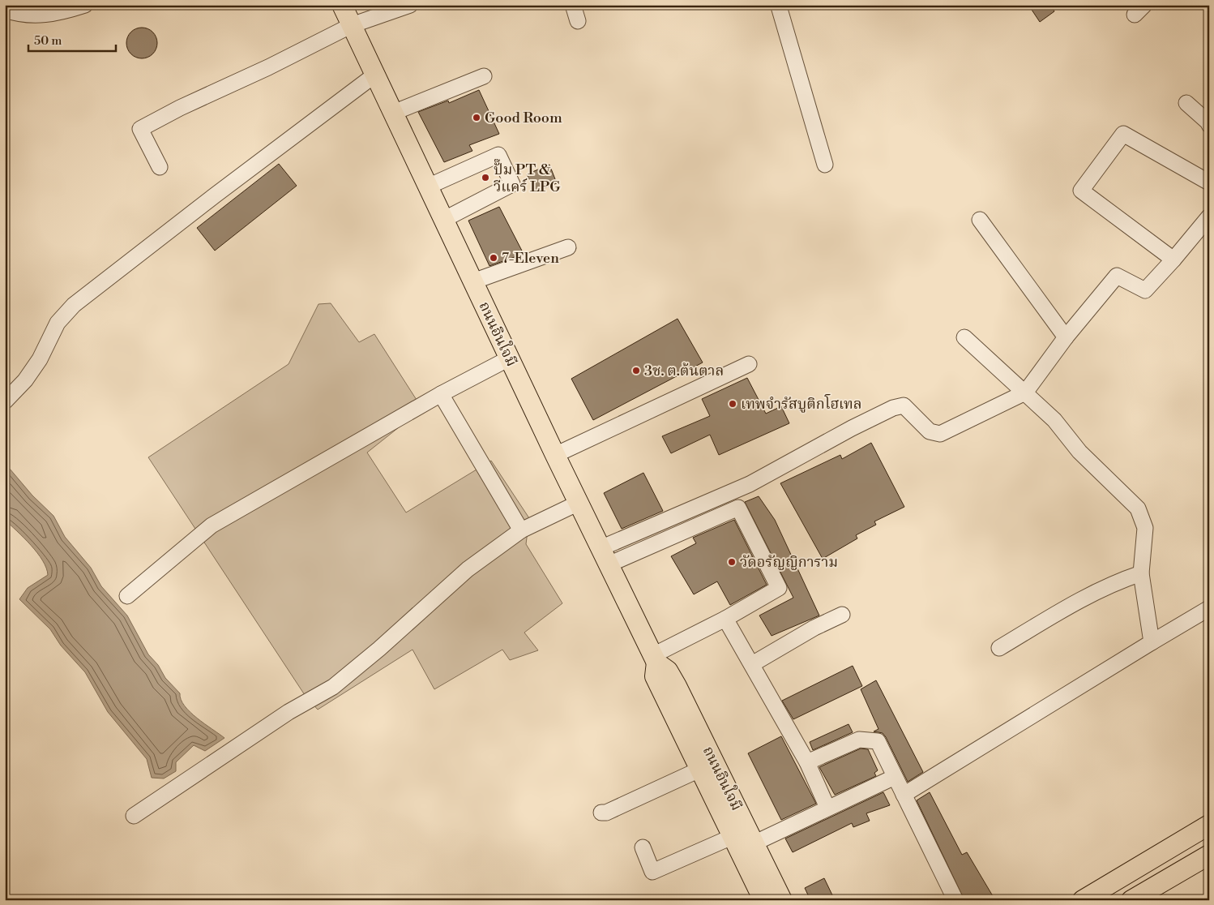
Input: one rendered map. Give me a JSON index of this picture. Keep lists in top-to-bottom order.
{
  "streets": {
    "main road": ["ถนนอินใจมี"]
  },
  "places": [
    "Good Room",
    "ปั๊ม PT & วีแคร์ LPG",
    "7-Eleven",
    "3ช. ต.ต้นตาล",
    "เทพจำรัสบูติกโฮเทล",
    "วัดอรัญญิการาม"
  ],
  "scale_bar": "50 m"
}
